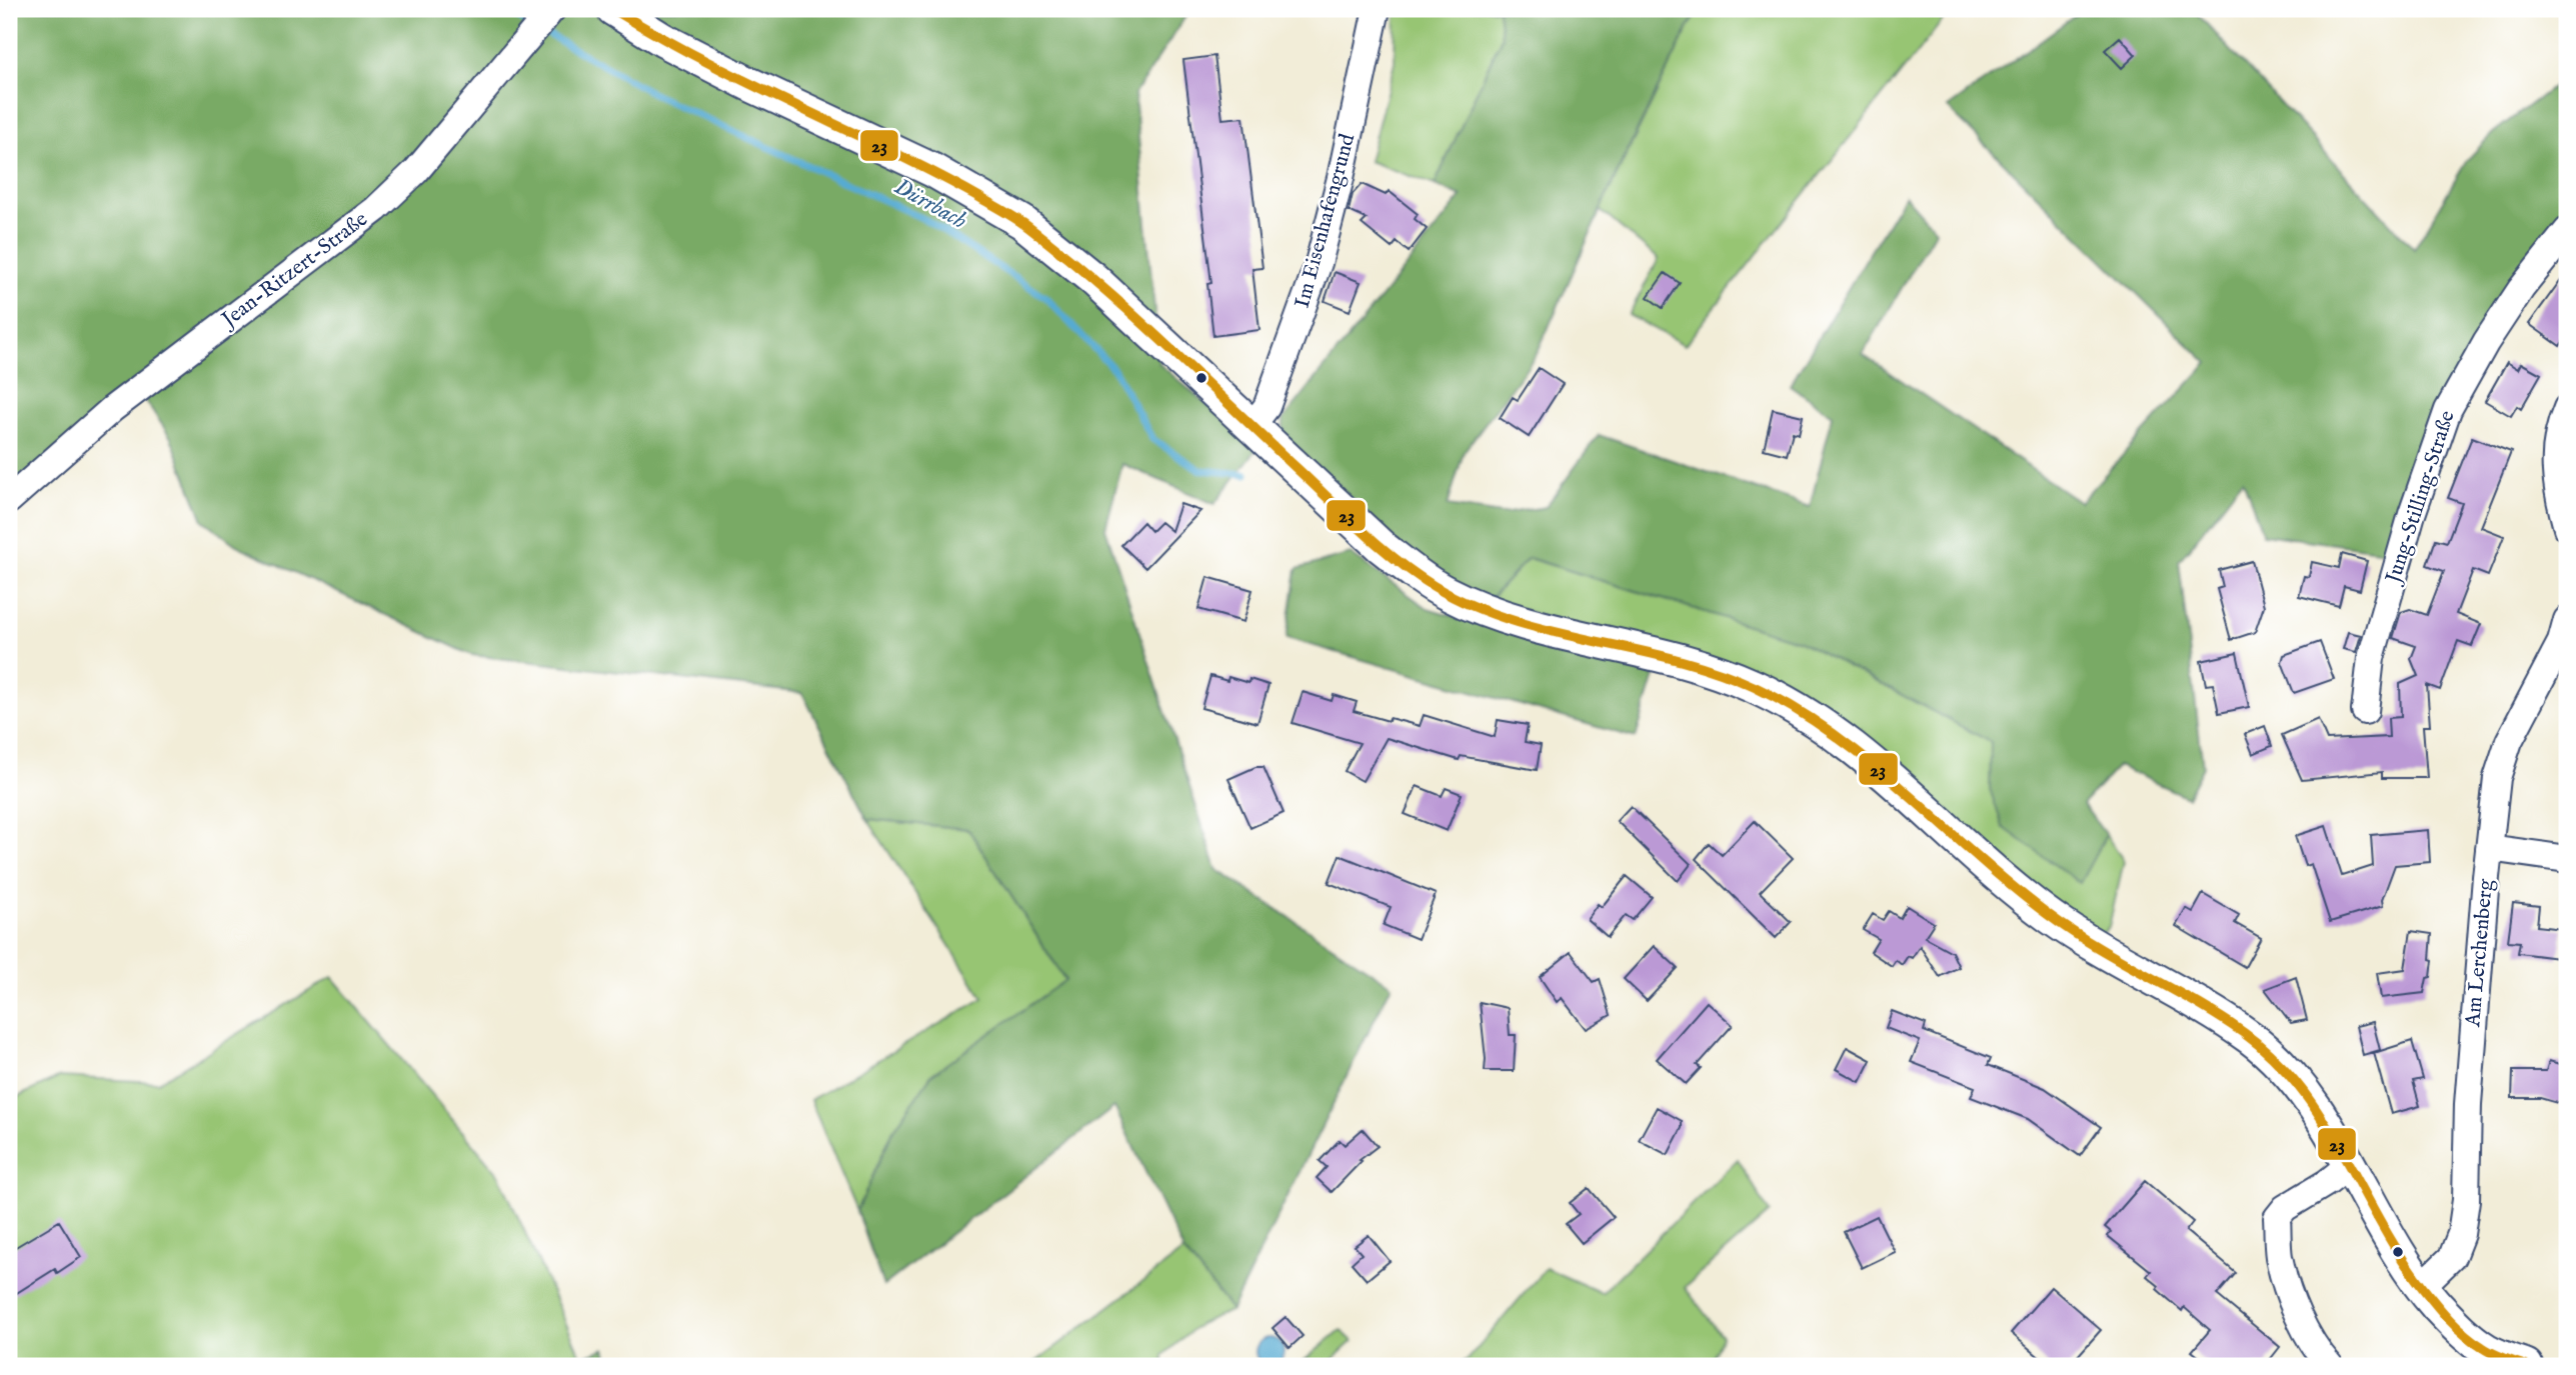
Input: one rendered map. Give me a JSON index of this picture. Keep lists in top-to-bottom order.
{
  "streets": {
    "street": [
      "Im Eisenhafengrund",
      "Jean-Ritzert-Straße",
      "Jung-Stilling-Straße",
      "Am Lerchenberg"
    ]
  },
  "water": ["Dürrbach"],
  "lines": ["transit line 23"]
}
